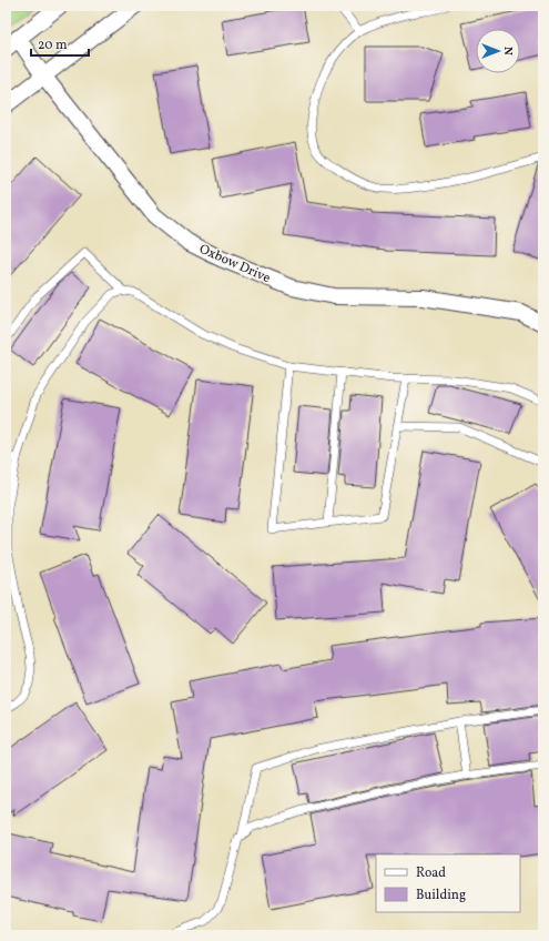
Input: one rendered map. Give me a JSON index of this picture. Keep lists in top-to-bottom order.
{
  "streets": {
    "street": ["Oxbow Drive"]
  },
  "legend": ["Road", "Building"],
  "scale_bar": "20 m",
  "north": "right"
}
